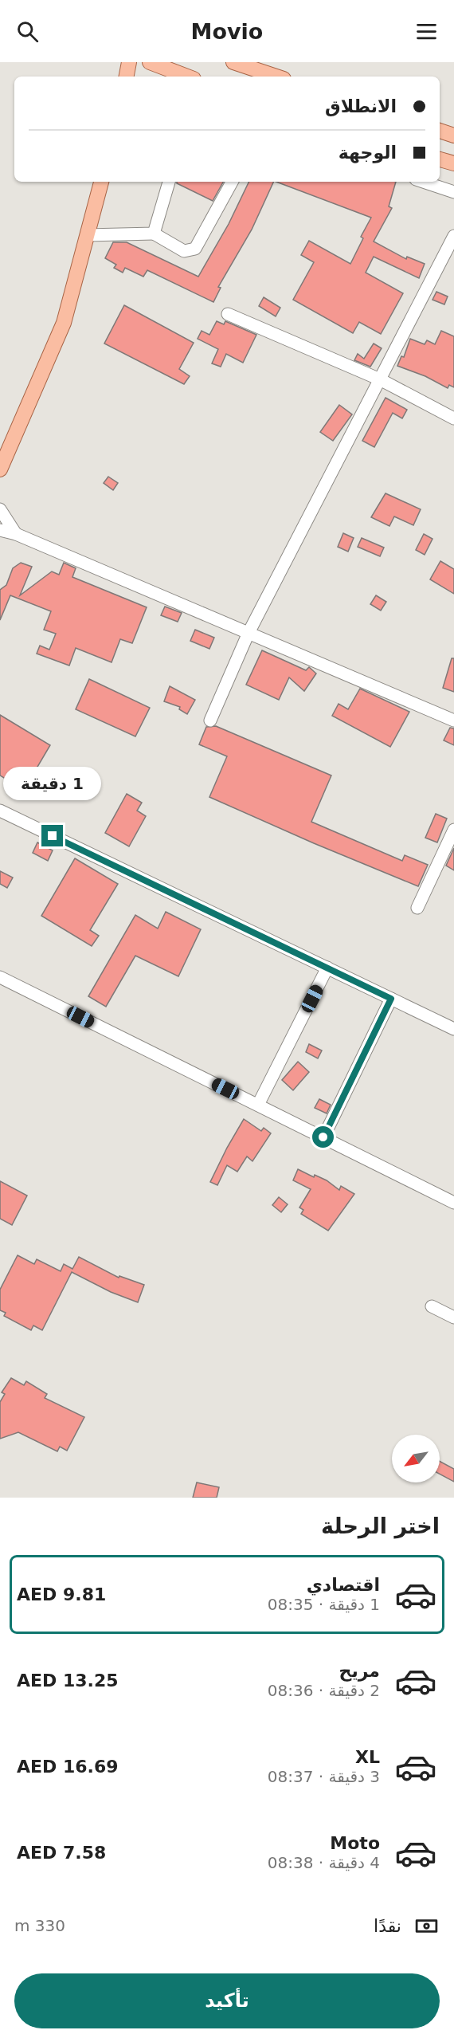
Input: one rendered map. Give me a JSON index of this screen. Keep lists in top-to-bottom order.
{
  "north": "bottom left",
  "page": {
    "header": "Movio",
    "banner": ["الانطلاق", "الوجهة"],
    "bubble": "1 دقيقة",
    "heading": "اختر الرحلة",
    "list": [
      {
        "name": "اقتصادي",
        "note": "1 دقيقة · 08:35",
        "value": "AED 9.81"
      },
      {
        "name": "مريح",
        "note": "2 دقيقة · 08:36",
        "value": "AED 13.25"
      },
      {
        "name": "XL",
        "note": "3 دقيقة · 08:37",
        "value": "AED 16.69"
      },
      {
        "name": "Moto",
        "note": "4 دقيقة · 08:38",
        "value": "AED 7.58"
      }
    ],
    "pay": ["نقدًا", "330 m"],
    "buttons": "تأكيد"
  }
}
